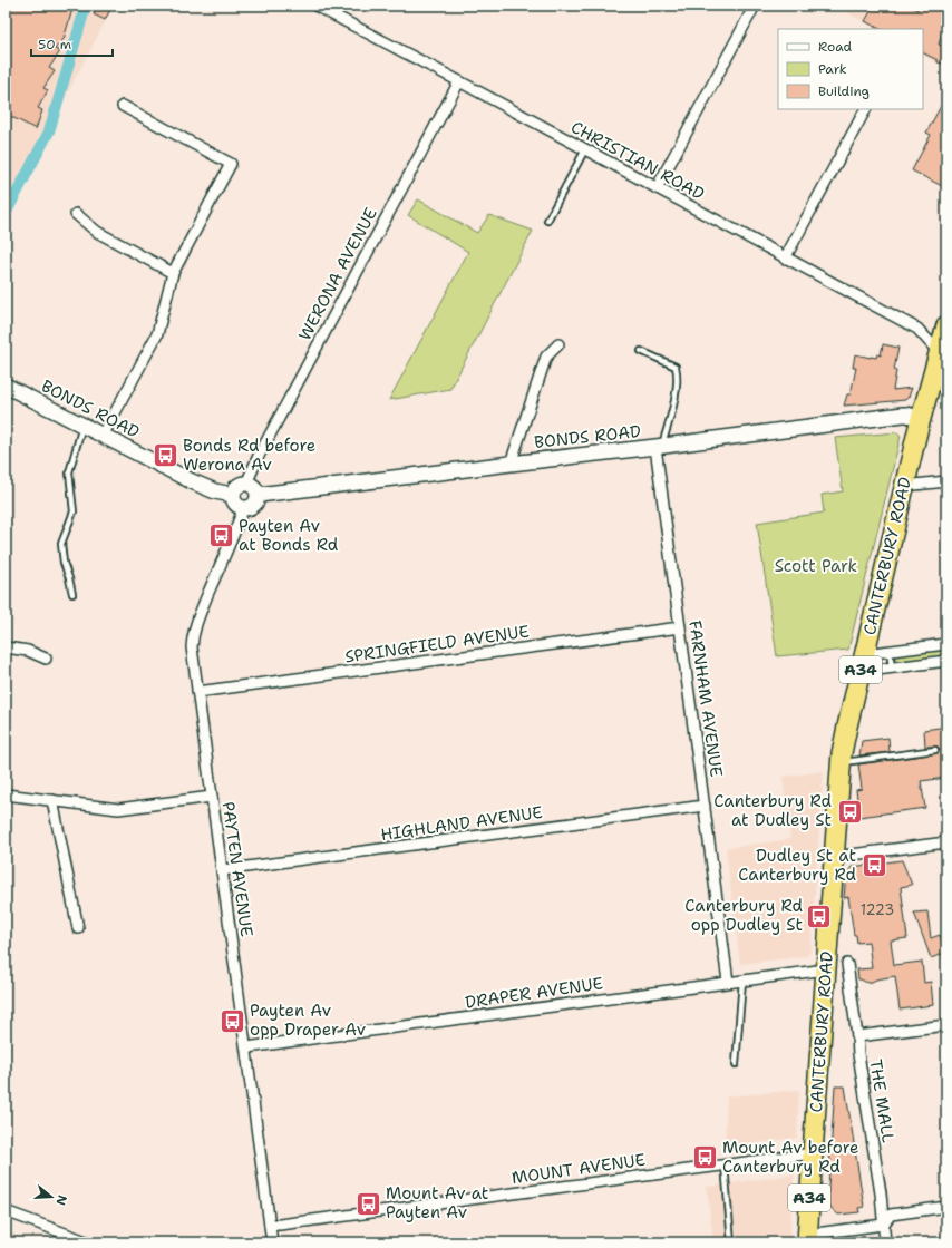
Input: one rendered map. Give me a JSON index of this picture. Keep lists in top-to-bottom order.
{
  "streets": {
    "highway": ["CANTERBURY ROAD", "A34"],
    "main road": ["BONDS ROAD"],
    "street": [
      "CHRISTIAN ROAD",
      "WERONA AVENUE",
      "SPRINGFIELD AVENUE",
      "FARNHAM AVENUE",
      "HIGHLAND AVENUE",
      "PAYTEN AVENUE",
      "DRAPER AVENUE",
      "THE MALL",
      "MOUNT AVENUE"
    ]
  },
  "crossings": [
    ["CHRISTIAN ROAD", "WERONA AVENUE"],
    ["CHRISTIAN ROAD", "CANTERBURY ROAD"],
    ["WERONA AVENUE", "BONDS ROAD"],
    ["WERONA AVENUE", "PAYTEN AVENUE"],
    ["BONDS ROAD", "CANTERBURY ROAD"],
    ["BONDS ROAD", "FARNHAM AVENUE"],
    ["BONDS ROAD", "PAYTEN AVENUE"],
    ["CANTERBURY ROAD", "DRAPER AVENUE"],
    ["CANTERBURY ROAD", "MOUNT AVENUE"],
    ["SPRINGFIELD AVENUE", "FARNHAM AVENUE"],
    ["SPRINGFIELD AVENUE", "PAYTEN AVENUE"],
    ["FARNHAM AVENUE", "HIGHLAND AVENUE"],
    ["FARNHAM AVENUE", "DRAPER AVENUE"],
    ["HIGHLAND AVENUE", "PAYTEN AVENUE"],
    ["PAYTEN AVENUE", "DRAPER AVENUE"],
    ["PAYTEN AVENUE", "MOUNT AVENUE"]
  ],
  "parks": ["Scott Park"],
  "places": {
    "bus stop": [
      "Bonds Rd before Werona Av",
      "Payten Av at Bonds Rd",
      "Canterbury Rd at Dudley St",
      "Dudley St at Canterbury Rd",
      "Canterbury Rd opp Dudley St",
      "Payten Av opp Draper Av",
      "Mount Av before Canterbury Rd",
      "Mount Av at Payten Av"
    ]
  },
  "house_numbers": ["1223"],
  "legend": ["Road", "Park", "Building"],
  "scale_bar": "50 m",
  "north": "right"
}
